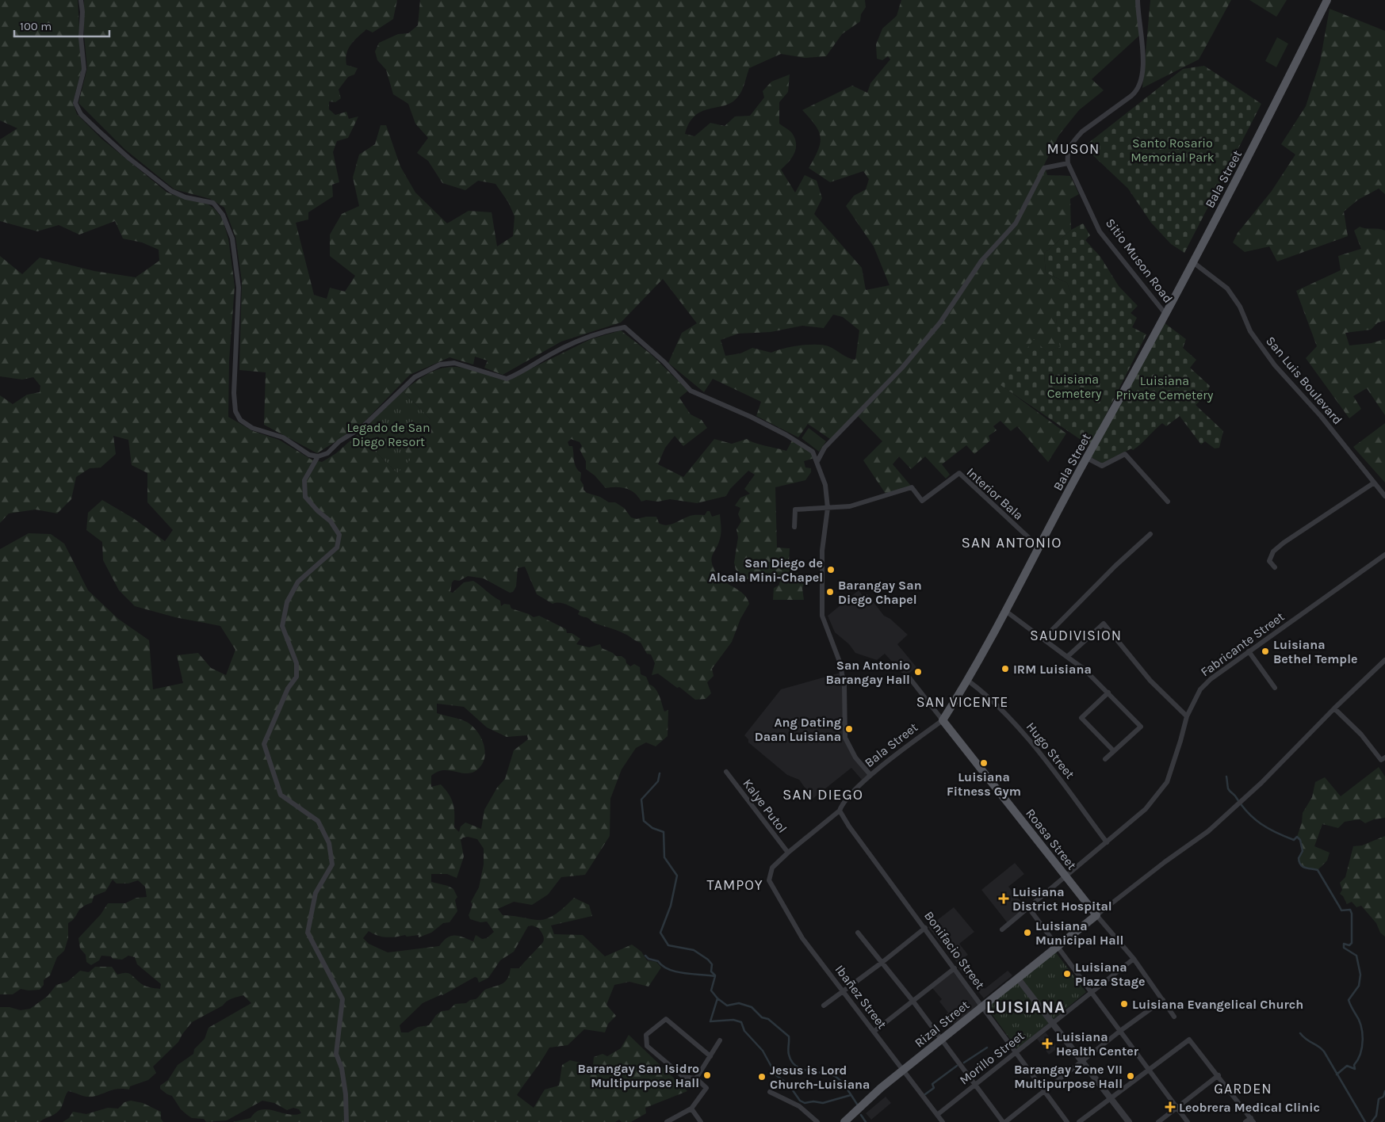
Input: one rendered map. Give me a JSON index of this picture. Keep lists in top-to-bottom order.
{
  "streets": {
    "main road": ["Bala Street", "Roasa Street", "Rizal Street"],
    "street": [
      "Sitio Muson Road",
      "San Luis Boulevard",
      "Interior Bala",
      "Fabricante Street",
      "Hugo Street",
      "Kalye Putol",
      "Bonifacio Street",
      "Ibañez Street",
      "Morillo Street"
    ]
  },
  "crossings": [
    ["Bala Street", "Sitio Muson Road"],
    ["Bala Street", "San Luis Boulevard"],
    ["Bala Street", "Interior Bala"],
    ["Bala Street", "Hugo Street"],
    ["Bala Street", "Kalye Putol"],
    ["Bala Street", "Roasa Street"],
    ["Bala Street", "Bonifacio Street"],
    ["Bala Street", "Ibañez Street"],
    ["Fabricante Street", "Hugo Street"],
    ["Fabricante Street", "Roasa Street"],
    ["Roasa Street", "Rizal Street"],
    ["Roasa Street", "Morillo Street"],
    ["Bonifacio Street", "Rizal Street"],
    ["Bonifacio Street", "Morillo Street"],
    ["Ibañez Street", "Rizal Street"],
    ["Ibañez Street", "Morillo Street"]
  ],
  "districts": [
    "MUSON",
    "SAN ANTONIO",
    "SAUDIVISION",
    "SAN VICENTE",
    "SAN DIEGO",
    "TAMPOY",
    "LUISIANA",
    "GARDEN"
  ],
  "parks": [
    "Santo Rosario Memorial Park",
    "Luisiana Cemetery",
    "Luisiana Private Cemetery",
    "Legado de San Diego Resort"
  ],
  "places": {
    "other": [
      "San Diego de Alcala Mini-Chapel",
      "Barangay San Diego Chapel",
      "Luisiana Bethel Temple",
      "IRM Luisiana",
      "San Antonio Barangay Hall",
      "Ang Dating Daan Luisiana",
      "Luisiana Fitness Gym",
      "Luisiana Municipal Hall",
      "Luisiana Plaza Stage",
      "Luisiana Evangelical Church",
      "Barangay San Isidro Multipurpose Hall",
      "Barangay Zone VII Multipurpose Hall",
      "Jesus is Lord Church-Luisiana"
    ],
    "health": ["Luisiana District Hospital", "Luisiana Health Center", "Leobrera Medical Clinic"]
  },
  "scale_bar": "100 m"
}
